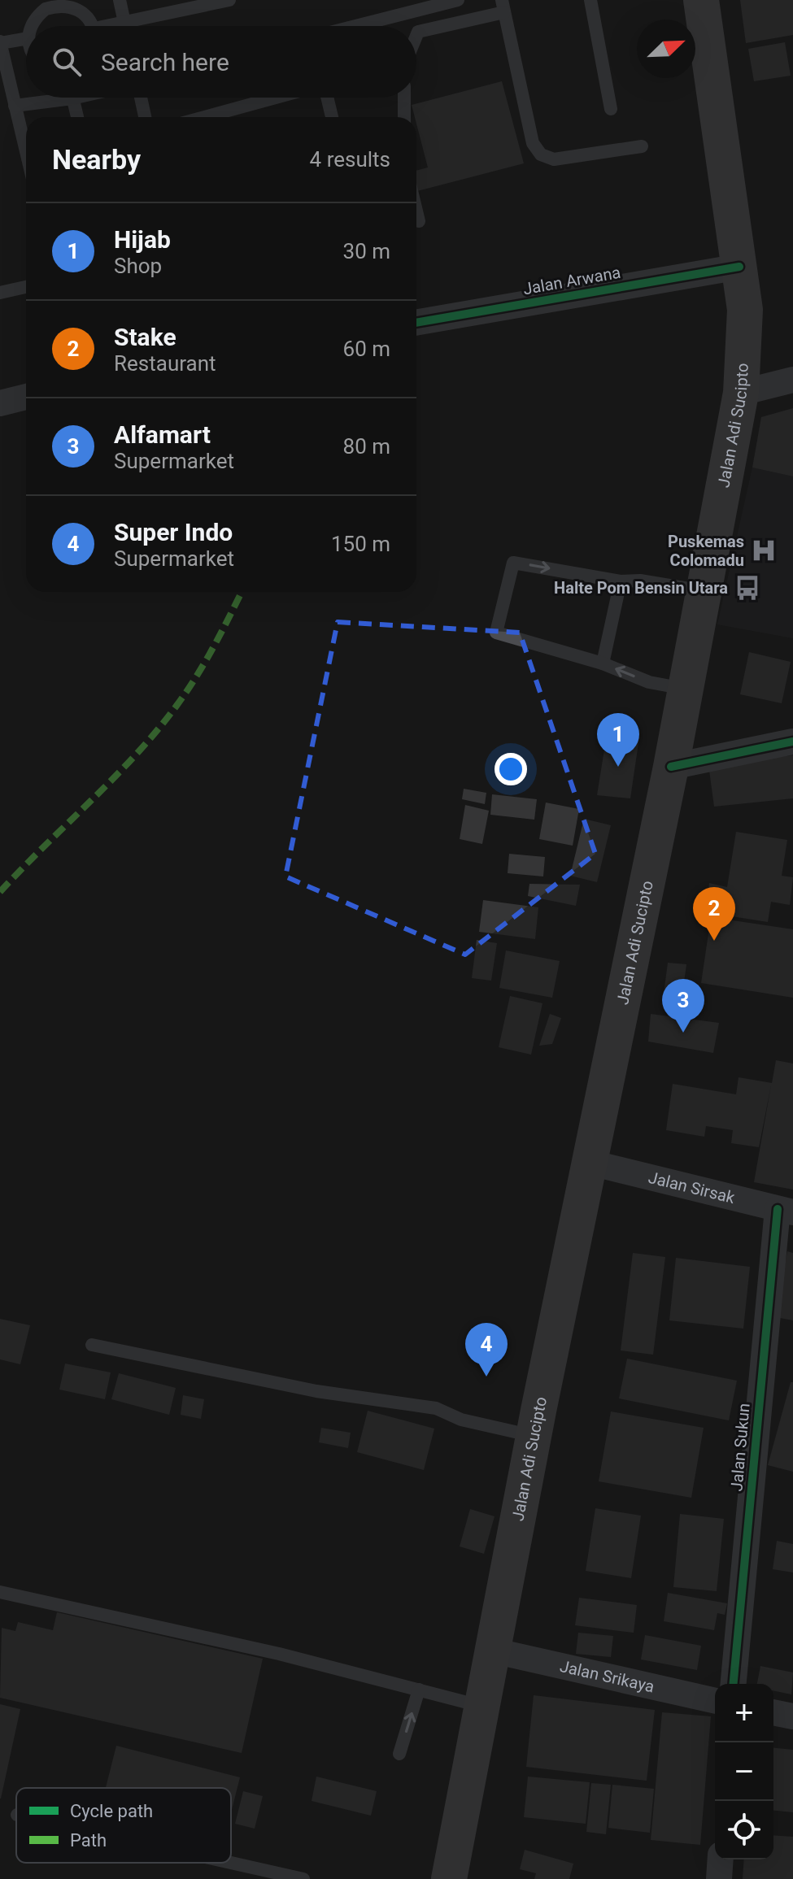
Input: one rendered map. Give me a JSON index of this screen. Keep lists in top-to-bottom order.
{
  "streets": {
    "highway": ["Jalan Adi Sucipto"],
    "street": [
      "Jalan Arwana",
      "Jalan Sirsak",
      "Jalan Sukun",
      "Jalan Srikaya"
    ]
  },
  "crossings": [
    ["Jalan Arwana", "Jalan Adi Sucipto"],
    ["Jalan Adi Sucipto", "Jalan Sirsak"],
    ["Jalan Adi Sucipto", "Jalan Srikaya"],
    ["Jalan Sirsak", "Jalan Sukun"]
  ],
  "places": {
    "hospital": ["Puskemas Colomadu"],
    "bus stop": ["Halte Pom Bensin Utara"]
  },
  "legend": ["Cycle path", "Path"],
  "north": "top right",
  "page": {
    "search": "Search here",
    "heading": ["Nearby", "4 results"],
    "list": [
      {
        "mark": "1",
        "name": "Hijab",
        "note": "Shop",
        "value": "30 m"
      },
      {
        "mark": "2",
        "name": "Stake",
        "note": "Restaurant",
        "value": "60 m"
      },
      {
        "mark": "3",
        "name": "Alfamart",
        "note": "Supermarket",
        "value": "80 m"
      },
      {
        "mark": "4",
        "name": "Super Indo",
        "note": "Supermarket",
        "value": "150 m"
      }
    ],
    "pins": [
      "1",
      "2",
      "3",
      "4"
    ],
    "map_buttons": ["+", "−"]
  }
}
